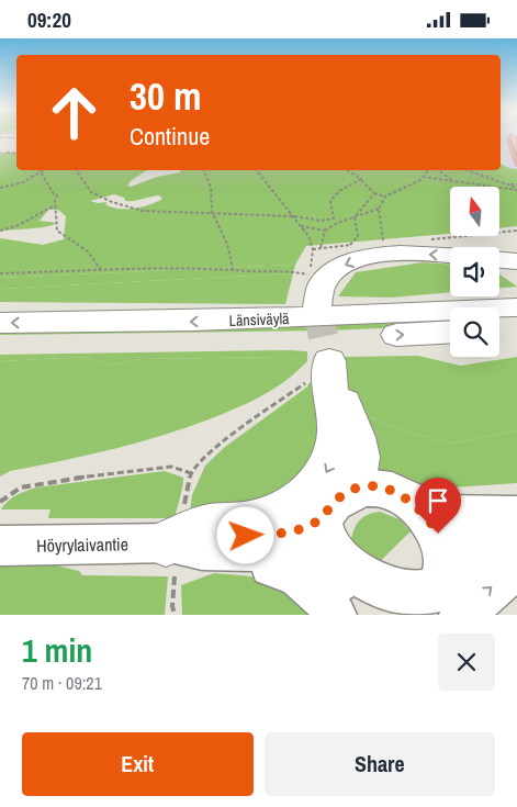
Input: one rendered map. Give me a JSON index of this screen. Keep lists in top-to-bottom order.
{
  "streets": {
    "highway": ["Länsiväylä"],
    "main road": ["Höyrylaivantie"]
  },
  "north": "top",
  "page": {
    "status": "09:20",
    "turn": ["30 m", "Continue"],
    "heading": ["1 min", "70 m · 09:21"],
    "buttons": ["Exit", "Share"]
  }
}
